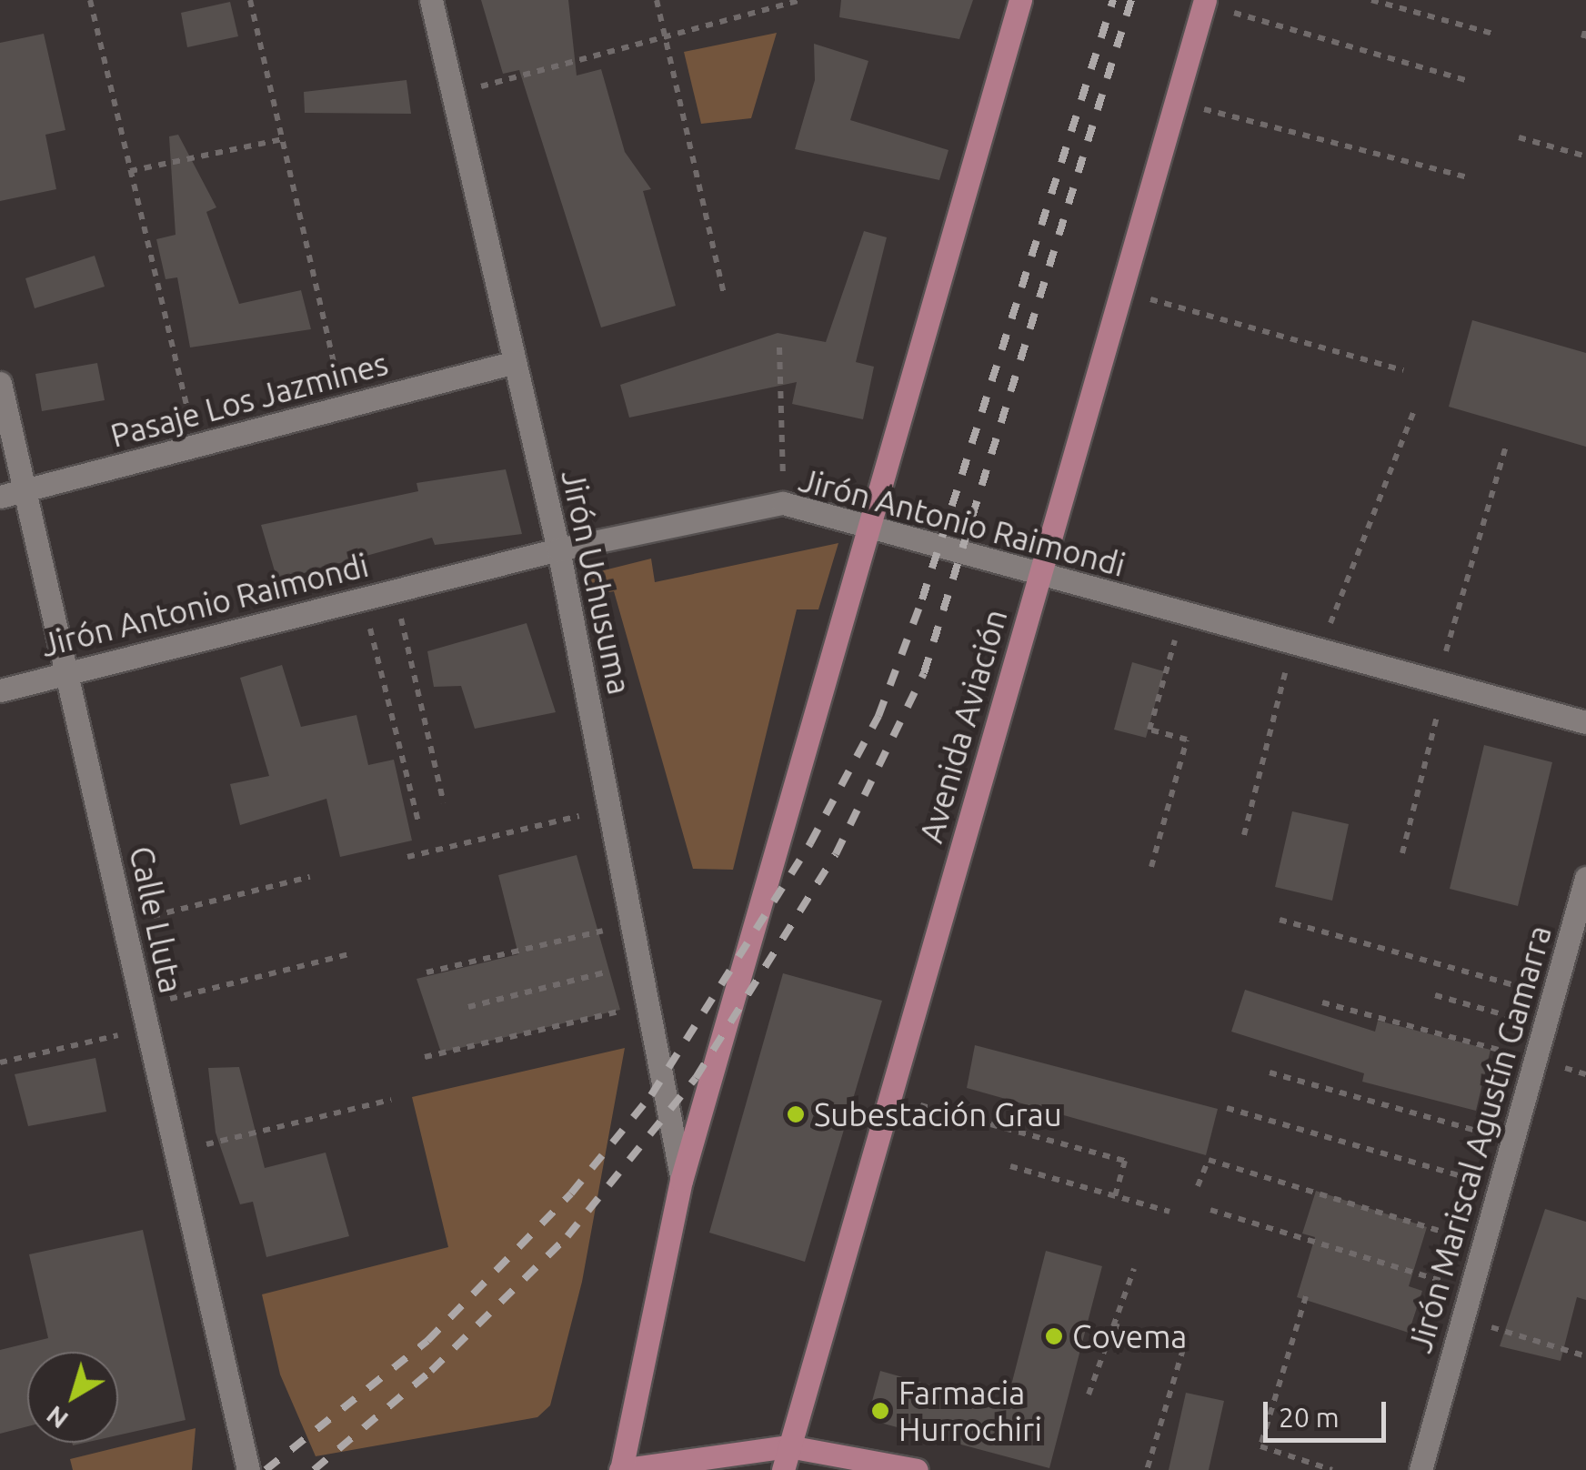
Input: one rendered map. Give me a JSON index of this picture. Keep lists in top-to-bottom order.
{
  "streets": {
    "main road": ["Avenida Aviación"],
    "street": [
      "Pasaje Los Jazmines",
      "Jirón Antonio Raimondi",
      "Jirón Uchusuma",
      "Calle Lluta",
      "Jirón Mariscal Agustín Gamarra"
    ]
  },
  "crossings": [
    ["Pasaje Los Jazmines", "Jirón Uchusuma"],
    ["Pasaje Los Jazmines", "Calle Lluta"],
    ["Jirón Antonio Raimondi", "Jirón Uchusuma"],
    ["Jirón Antonio Raimondi", "Avenida Aviación"],
    ["Jirón Antonio Raimondi", "Calle Lluta"]
  ],
  "places": ["Subestación Grau", "Covema", "Farmacia Hurrochiri"],
  "scale_bar": "20 m",
  "north": "bottom left"
}
